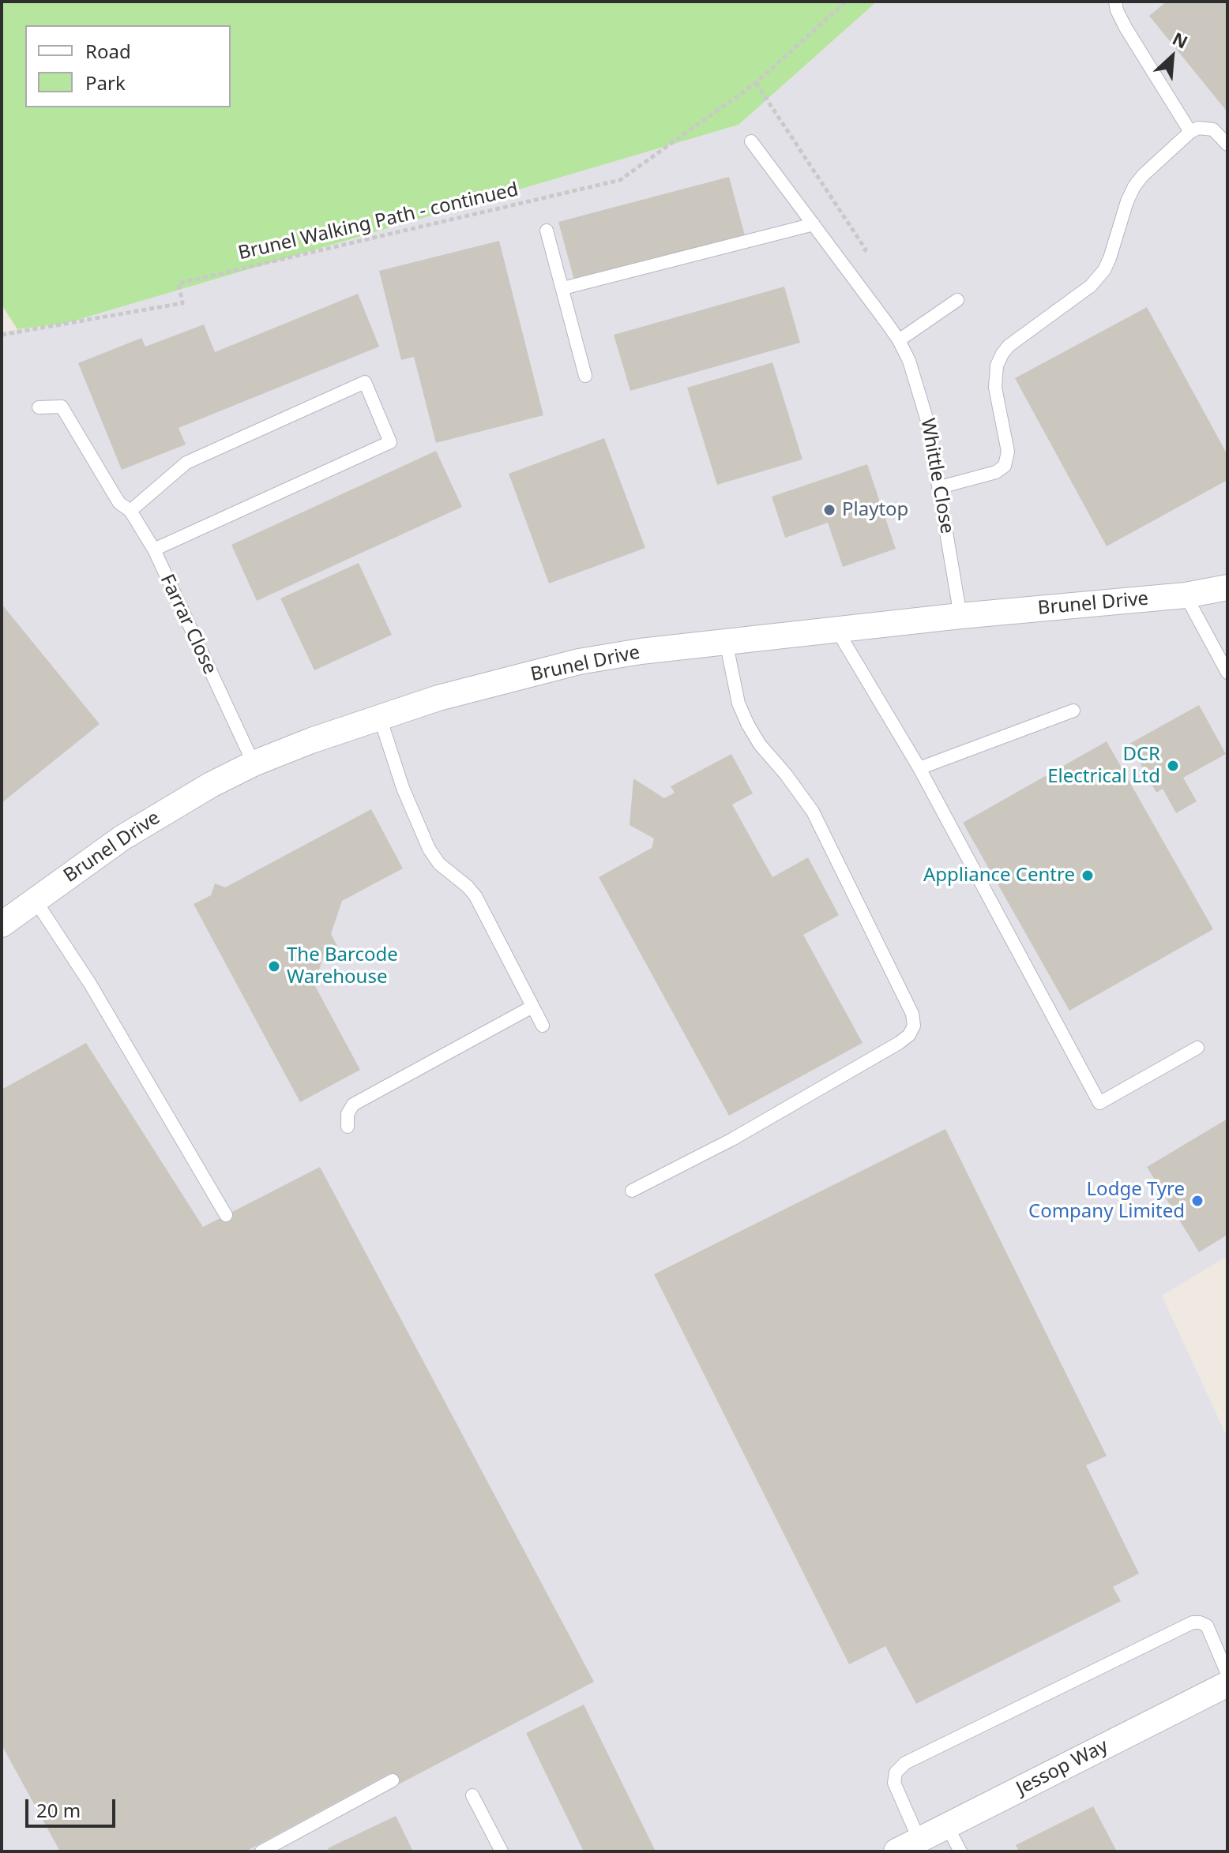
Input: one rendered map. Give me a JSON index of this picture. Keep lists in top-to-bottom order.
{
  "streets": {
    "street": ["Brunel Drive", "Jessop Way"],
    "lane": ["Whittle Close", "Farrar Close"],
    "path": ["Brunel Walking Path - continued"]
  },
  "crossings": [
    ["Whittle Close", "Brunel Drive"],
    ["Brunel Drive", "Farrar Close"]
  ],
  "places": [
    "Playtop",
    "DCR Electrical Ltd",
    "Appliance Centre",
    "The Barcode Warehouse",
    "Lodge Tyre Company Limited"
  ],
  "legend": ["Road", "Park"],
  "scale_bar": "20 m",
  "north": "top right"
}
